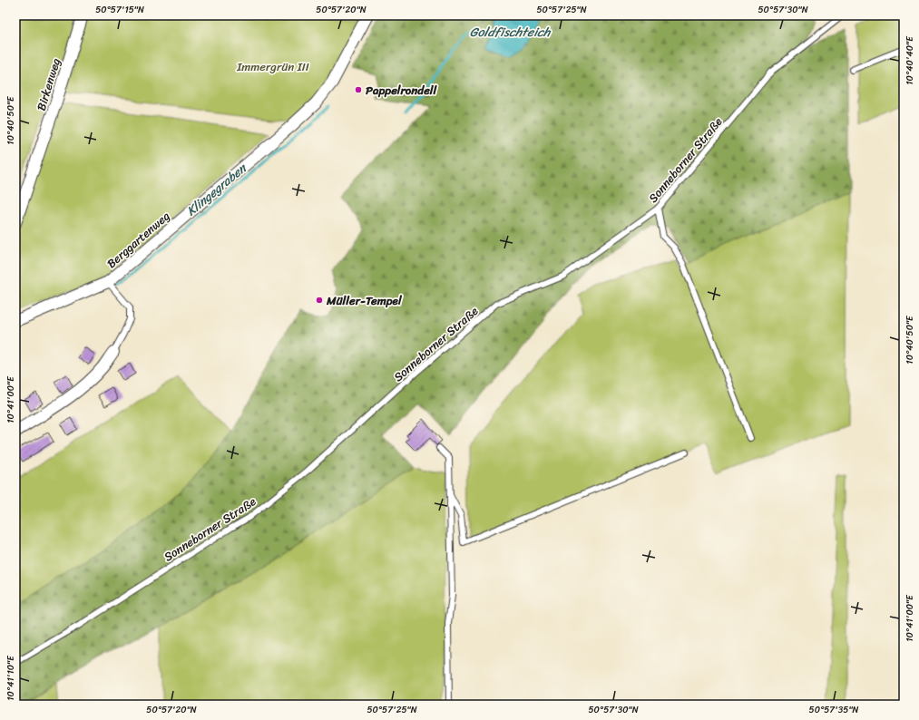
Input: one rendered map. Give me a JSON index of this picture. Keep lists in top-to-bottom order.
{
  "streets": {
    "street": ["Birkenweg", "Berggartenweg"],
    "lane": ["Sonneborner Straße"]
  },
  "water": ["Goldfischteich", "Klingegraben"],
  "parks": ["Immergrün III"],
  "places": ["Pappelrondell", "Müller-Tempel"],
  "coordinates": [
    "50°57'15\"N",
    "50°57'20\"N",
    "50°57'25\"N",
    "50°57'30\"N",
    "10°40'40\"E",
    "10°40'50\"E",
    "10°41'00\"E",
    "10°41'10\"E",
    "50°57'35\"N"
  ]
}
